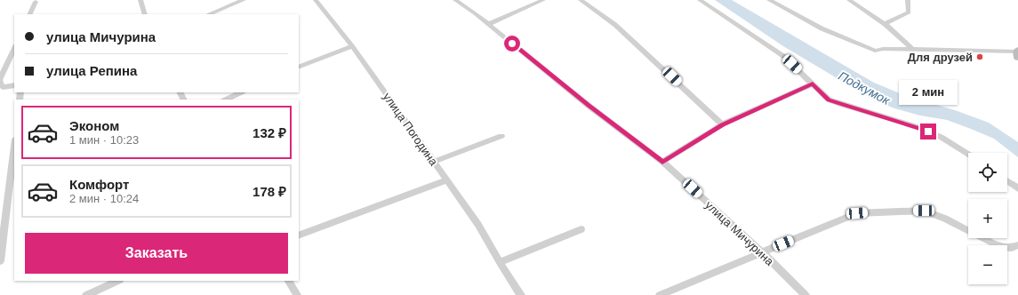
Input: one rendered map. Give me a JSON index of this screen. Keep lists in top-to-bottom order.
{
  "streets": {
    "street": ["улица Погодина", "улица Мичурина"]
  },
  "water": ["Подкумок"],
  "places": ["Для друзей"],
  "page": {
    "banner": ["улица Мичурина", "улица Репина"],
    "bubble": "2 мин",
    "list": [
      {
        "name": "Эконом",
        "note": "1 мин · 10:23",
        "value": "132 ₽"
      },
      {
        "name": "Комфорт",
        "note": "2 мин · 10:24",
        "value": "178 ₽"
      }
    ],
    "map_buttons": ["+", "−"],
    "buttons": "Заказать"
  }
}
